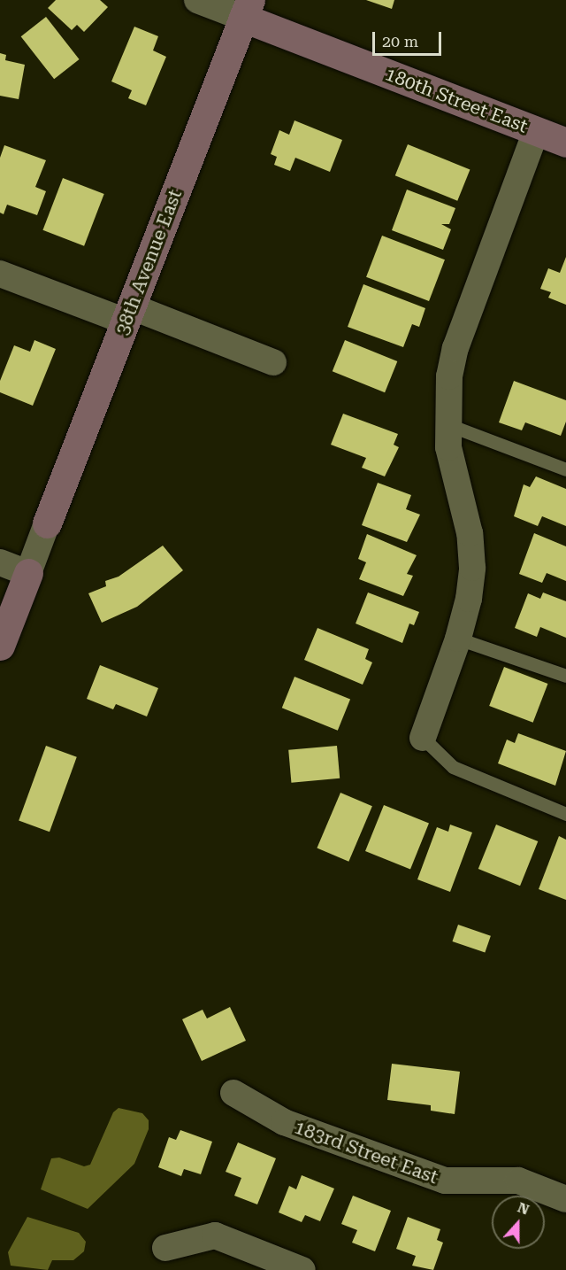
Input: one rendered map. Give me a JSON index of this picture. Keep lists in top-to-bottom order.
{
  "streets": {
    "street": ["180th Street East", "38th Avenue East", "183rd Street East"]
  },
  "crossings": [
    ["180th Street East", "38th Avenue East"]
  ],
  "scale_bar": "20 m",
  "north": "top"
}
